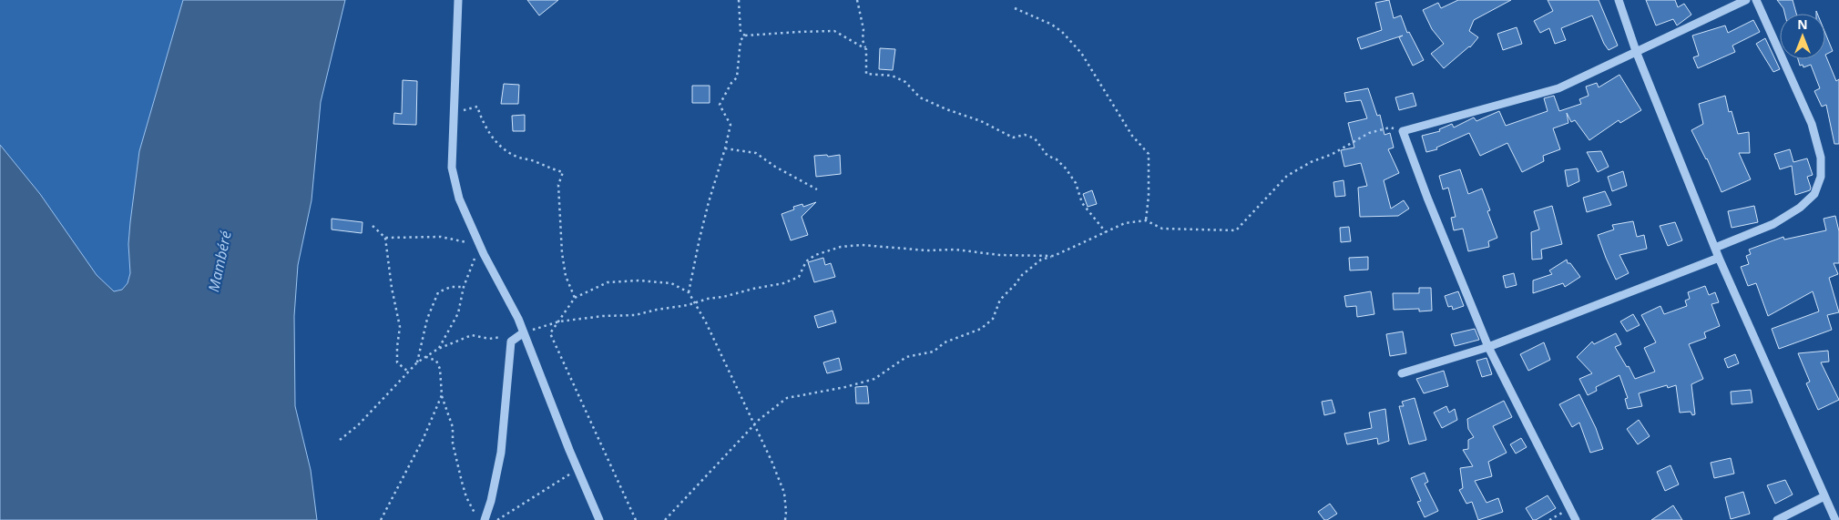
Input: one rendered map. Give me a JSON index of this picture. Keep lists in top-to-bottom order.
{
  "water": ["Mambéré"],
  "north": "top"
}
